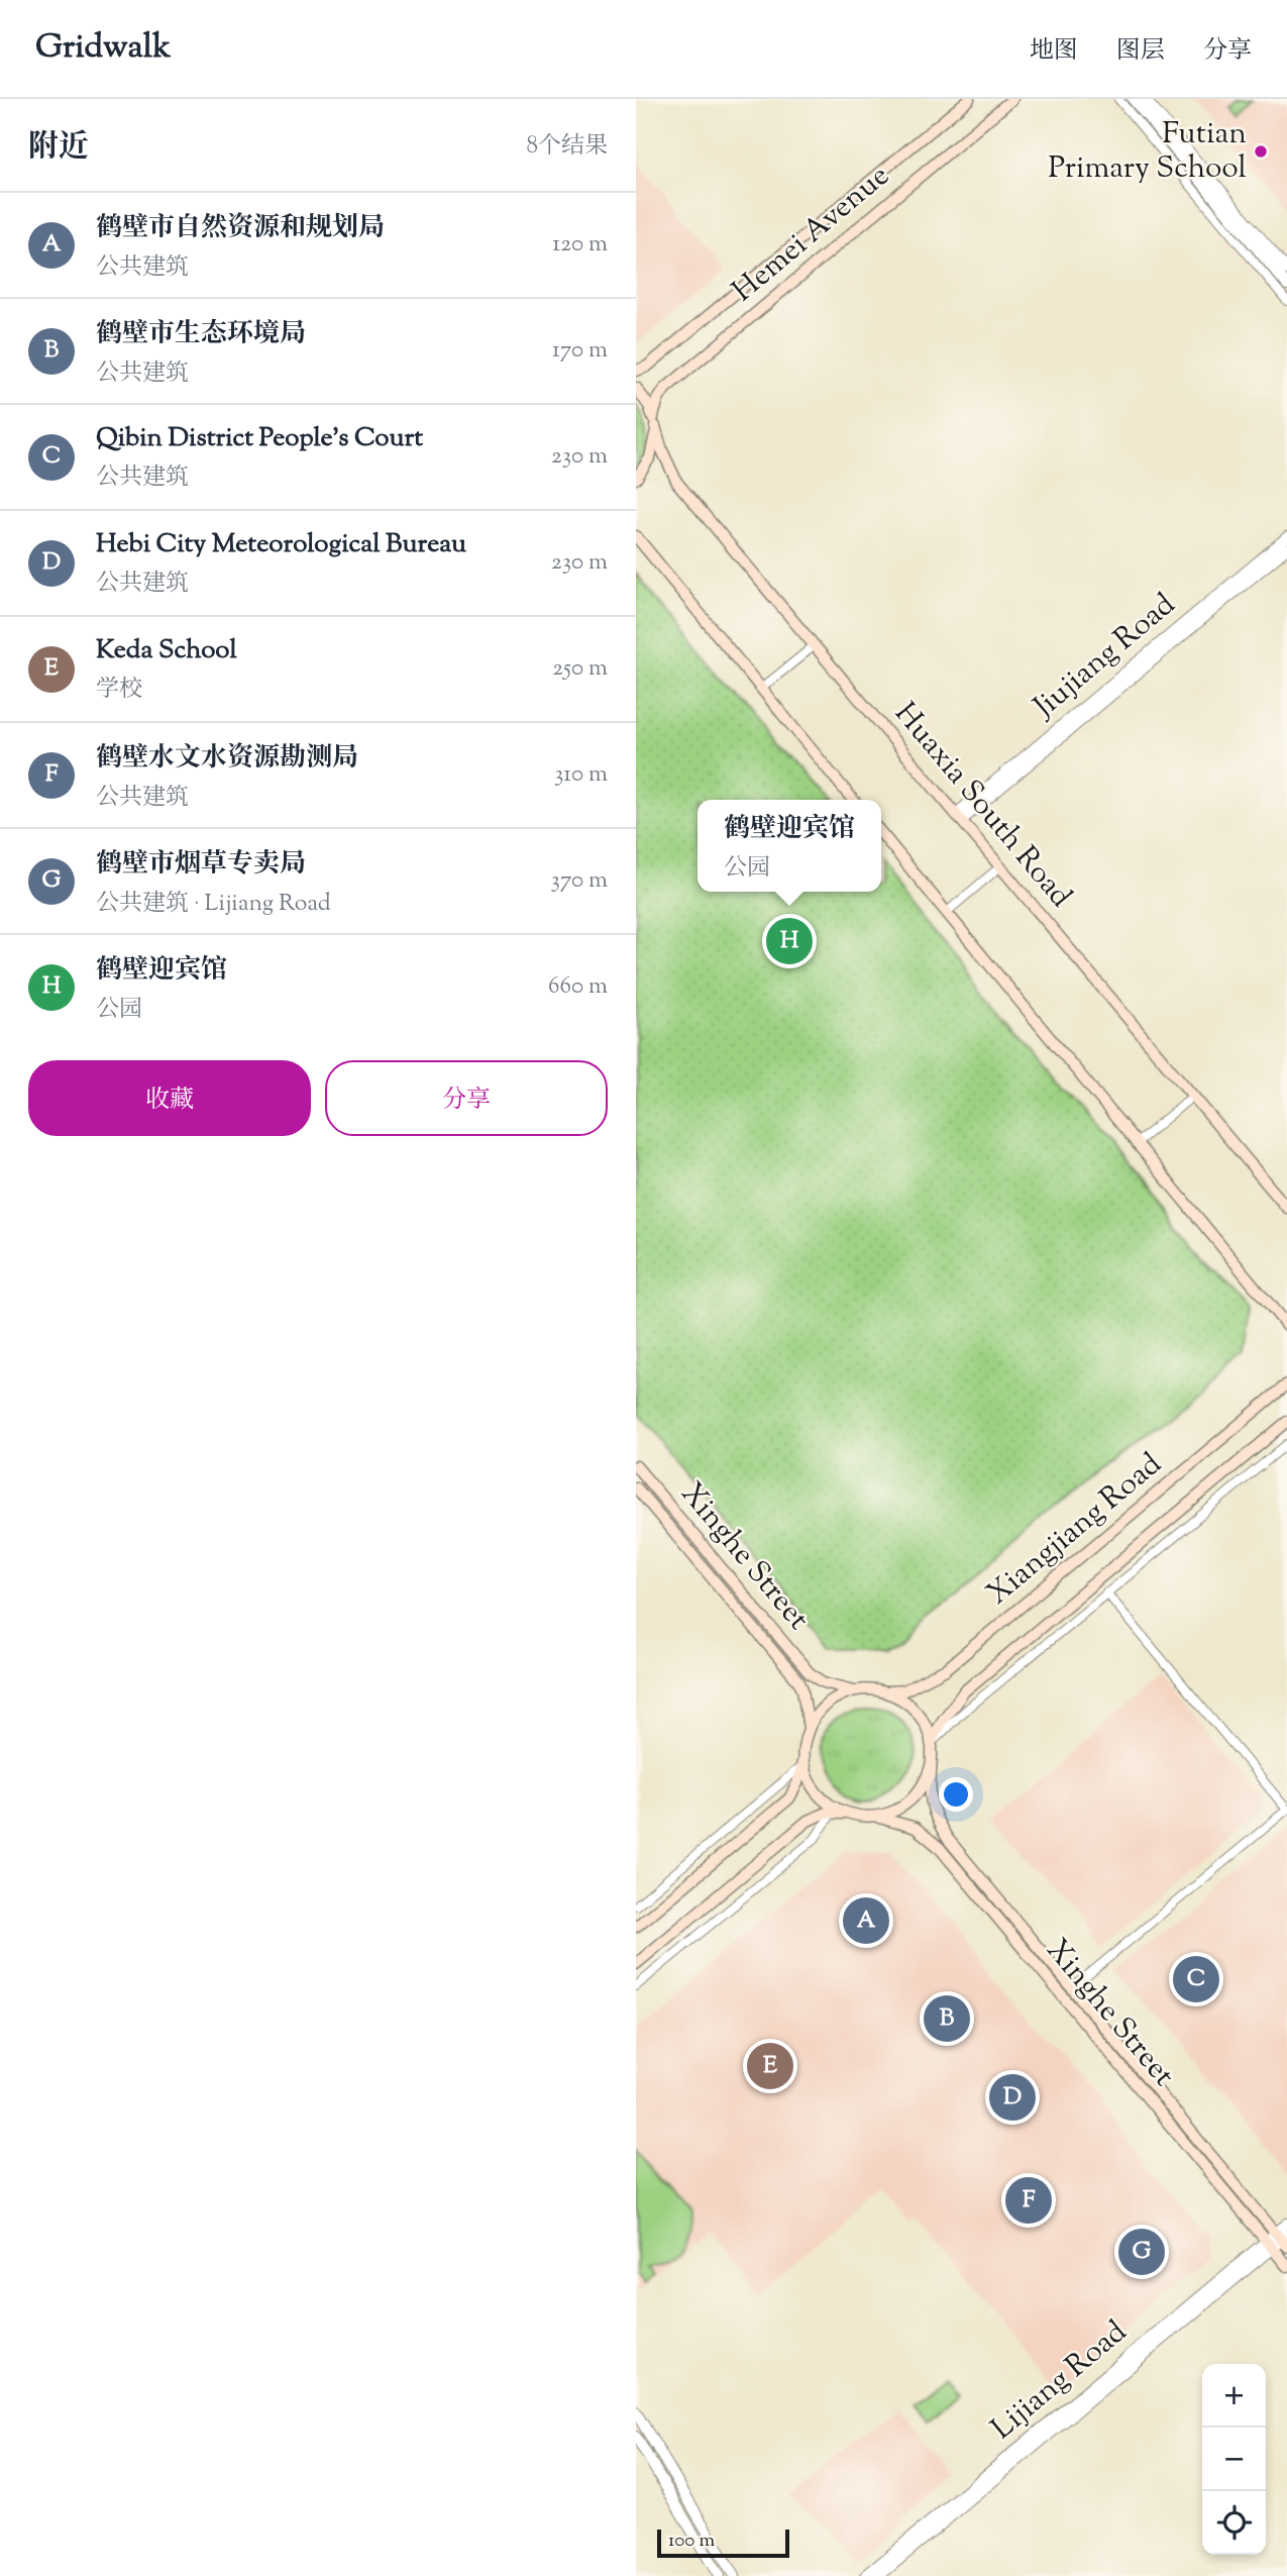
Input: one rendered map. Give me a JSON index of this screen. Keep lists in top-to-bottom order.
{
  "streets": {
    "main road": [
      "Hemei Avenue",
      "Huaxia South Road",
      "Xiangjiang Road",
      "Xinghe Street"
    ],
    "street": ["Jiujiang Road", "Lijiang Road"]
  },
  "crossings": [
    ["Hemei Avenue", "Huaxia South Road"],
    ["Jiujiang Road", "Huaxia South Road"],
    ["Xiangjiang Road", "Xinghe Street"],
    ["Xinghe Street", "Lijiang Road"]
  ],
  "places": ["Futian Primary School"],
  "scale_bar": "100 m",
  "page": {
    "header": "Gridwalk",
    "nav": ["地图", "图层", "分享"],
    "heading": ["附近", "8个结果"],
    "list": [
      {
        "mark": "A",
        "name": "鹤壁市自然资源和规划局",
        "note": "公共建筑",
        "value": "120 m"
      },
      {
        "mark": "B",
        "name": "鹤壁市生态环境局",
        "note": "公共建筑",
        "value": "170 m"
      },
      {
        "mark": "C",
        "name": "Qibin District People's Court",
        "note": "公共建筑",
        "value": "230 m"
      },
      {
        "mark": "D",
        "name": "Hebi City Meteorological Bureau",
        "note": "公共建筑",
        "value": "230 m"
      },
      {
        "mark": "E",
        "name": "Keda School",
        "note": "学校",
        "value": "250 m"
      },
      {
        "mark": "F",
        "name": "鹤壁水文水资源勘测局",
        "note": "公共建筑",
        "value": "310 m"
      },
      {
        "mark": "G",
        "name": "鹤壁市烟草专卖局",
        "note": "公共建筑 · Lijiang Road",
        "value": "370 m"
      },
      {
        "mark": "H",
        "name": "鹤壁迎宾馆",
        "note": "公园",
        "value": "660 m"
      }
    ],
    "popup": ["鹤壁迎宾馆", "公园"],
    "pins": [
      "H",
      "A",
      "C",
      "B",
      "E",
      "D",
      "F",
      "G"
    ],
    "buttons": ["收藏", "分享"],
    "map_buttons": ["+", "−"],
    "scale": "100 m"
  }
}
